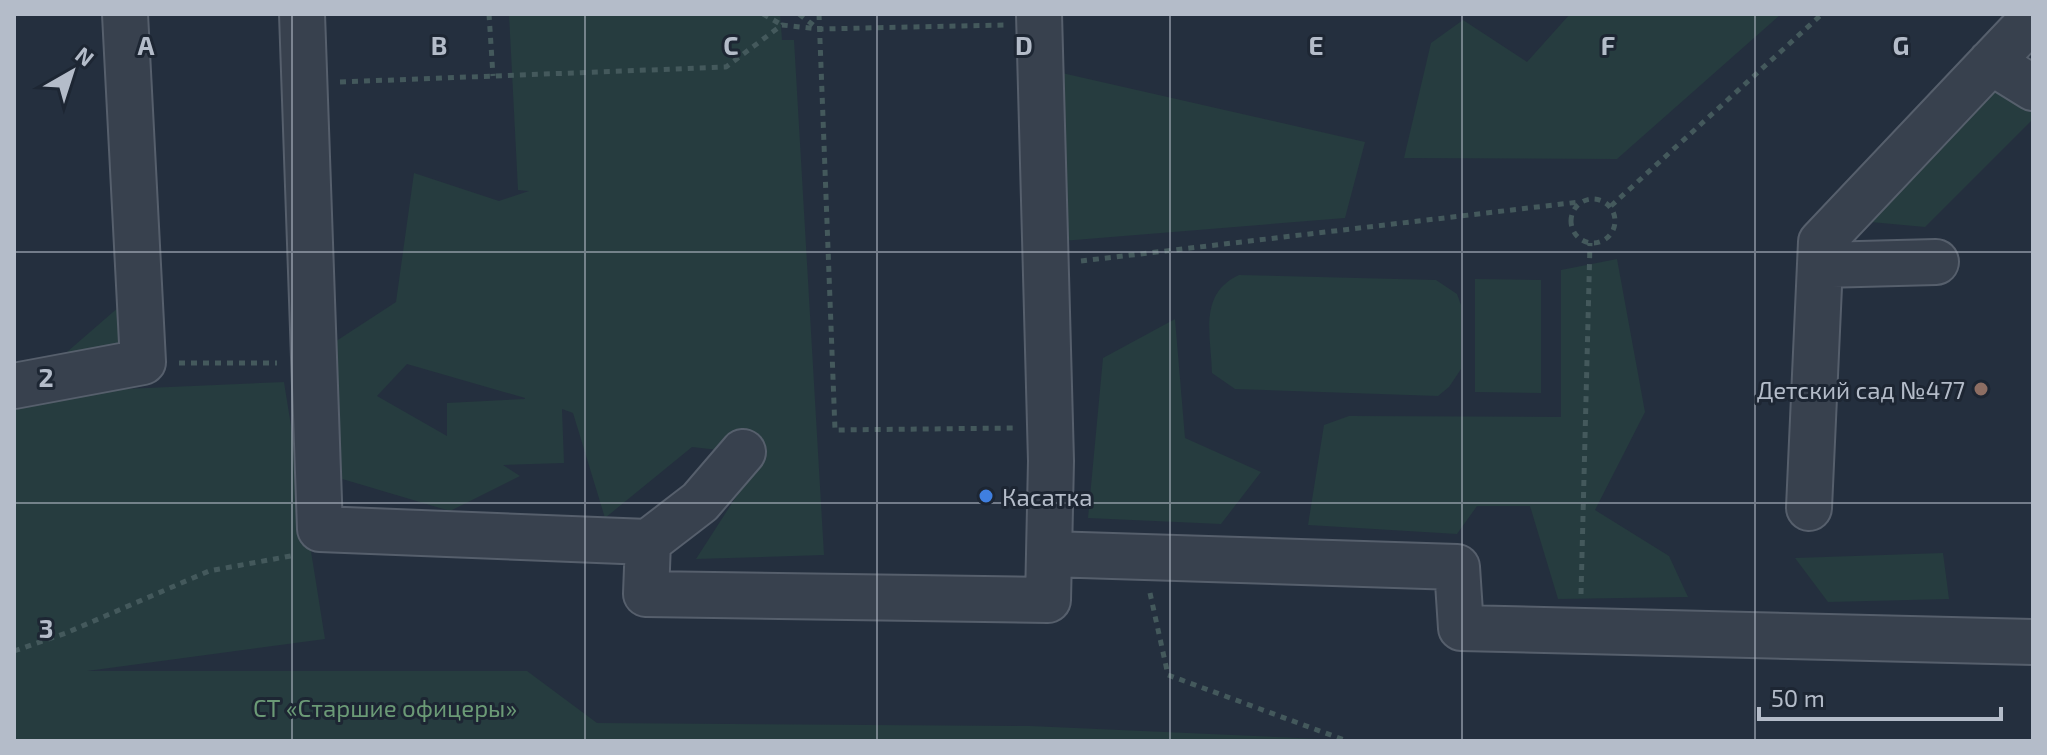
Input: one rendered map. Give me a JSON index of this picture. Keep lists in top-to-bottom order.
{
  "parks": ["СТ «Старшие офицеры»"],
  "places": ["Детский сад №477", "Касатка"],
  "scale_bar": "50 m",
  "north": "top right",
  "grid": {
    "columns": [
      "A",
      "B",
      "C",
      "D",
      "E",
      "F",
      "G"
    ],
    "rows": ["2", "3"]
  }
}
